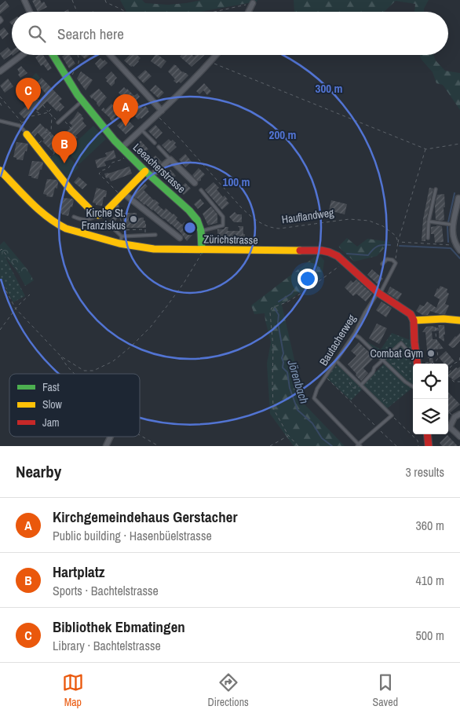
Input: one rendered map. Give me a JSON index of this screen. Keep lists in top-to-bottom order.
{
  "streets": {
    "main road": ["Leeacherstrasse", "Zürichstrasse"],
    "lane": ["Bautacherweg"],
    "path": ["Hauflandweg"]
  },
  "crossings": [
    ["Leeacherstrasse", "Zürichstrasse"],
    ["Zürichstrasse", "Bautacherweg"]
  ],
  "water": ["Jörenbach"],
  "places": ["Kirche St. Franziskus", "Combat Gym"],
  "legend": ["Fast", "Slow", "Jam"],
  "page": {
    "search": "Search here",
    "pins": ["C", "A", "B"],
    "heading": ["Nearby", "3 results"],
    "list": [
      {
        "mark": "A",
        "name": "Kirchgemeindehaus Gerstacher",
        "note": "Public building · Hasenbüelstrasse",
        "value": "360 m"
      },
      {
        "mark": "B",
        "name": "Hartplatz",
        "note": "Sports · Bachtelstrasse",
        "value": "410 m"
      },
      {
        "mark": "C",
        "name": "Bibliothek Ebmatingen",
        "note": "Library · Bachtelstrasse",
        "value": "500 m"
      }
    ],
    "nav": ["Map", "Directions", "Saved"]
  },
  "rings": ["300 m", "200 m", "100 m"]
}
